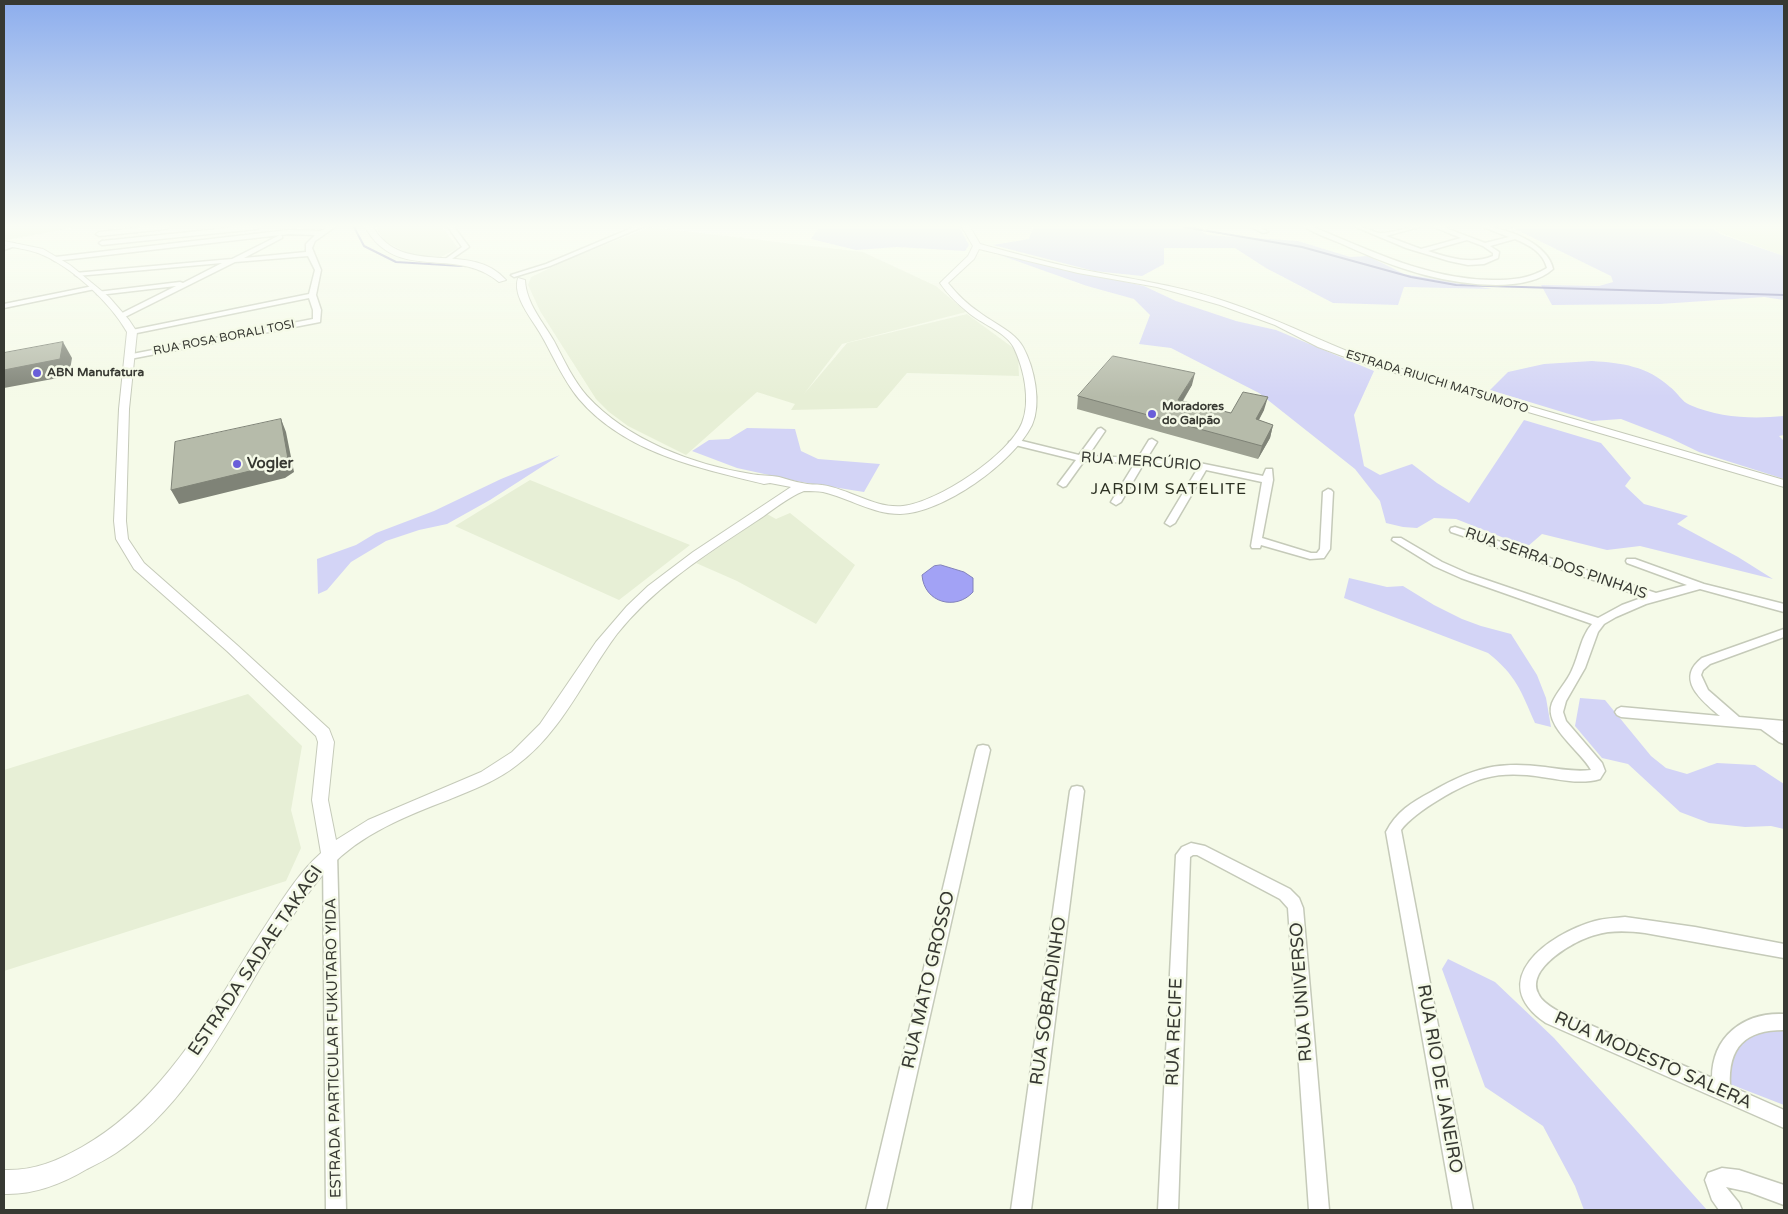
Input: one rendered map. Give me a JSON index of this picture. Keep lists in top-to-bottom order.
{
  "streets": {
    "street": [
      "RUA ROSA BORALI TOSI",
      "ESTRADA RIUICHI MATSUMOTO",
      "RUA MERCÚRIO",
      "RUA SERRA DOS PINHAIS",
      "ESTRADA SADAE TAKAGI",
      "RUA MATO GROSSO",
      "RUA UNIVERSO",
      "RUA SOBRADINHO",
      "RUA RECIFE",
      "ESTRADA PARTICULAR FUKUTARO YIDA",
      "RUA MODESTO SALERA",
      "RUA RIO DE JANEIRO"
    ]
  },
  "crossings": [
    ["RUA ROSA BORALI TOSI", "ESTRADA PARTICULAR FUKUTARO YIDA"],
    ["ESTRADA SADAE TAKAGI", "ESTRADA PARTICULAR FUKUTARO YIDA"],
    ["RUA UNIVERSO", "RUA RECIFE"]
  ],
  "districts": ["JARDIM SATELITE"],
  "places": ["ABN Manufatura", "Moradores do Galpão", "Vogler"]
}
